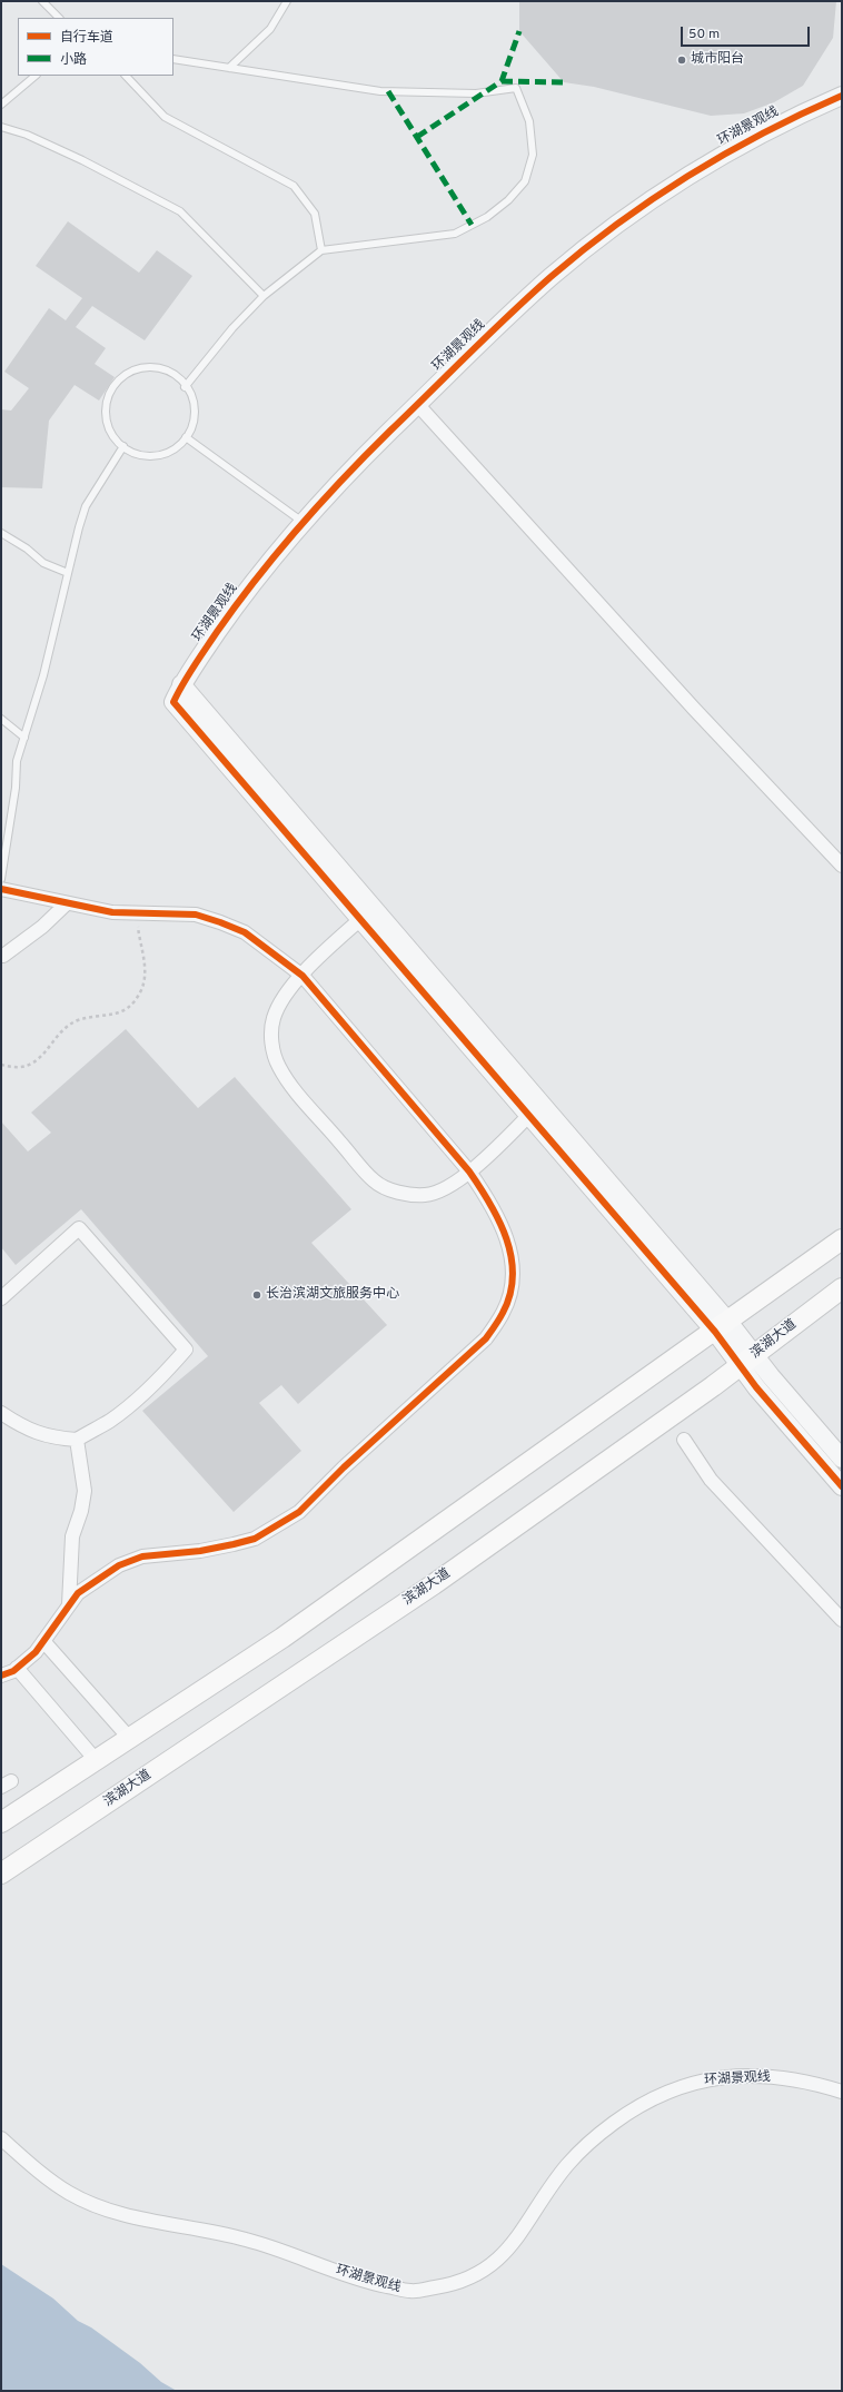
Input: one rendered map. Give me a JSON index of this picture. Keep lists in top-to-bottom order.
{
  "streets": {
    "main road": ["滨湖大道"],
    "street": ["环湖景观线"]
  },
  "places": ["城市阳台", "长治滨湖文旅服务中心"],
  "legend": ["自行车道", "小路"],
  "scale_bar": "50 m"
}
